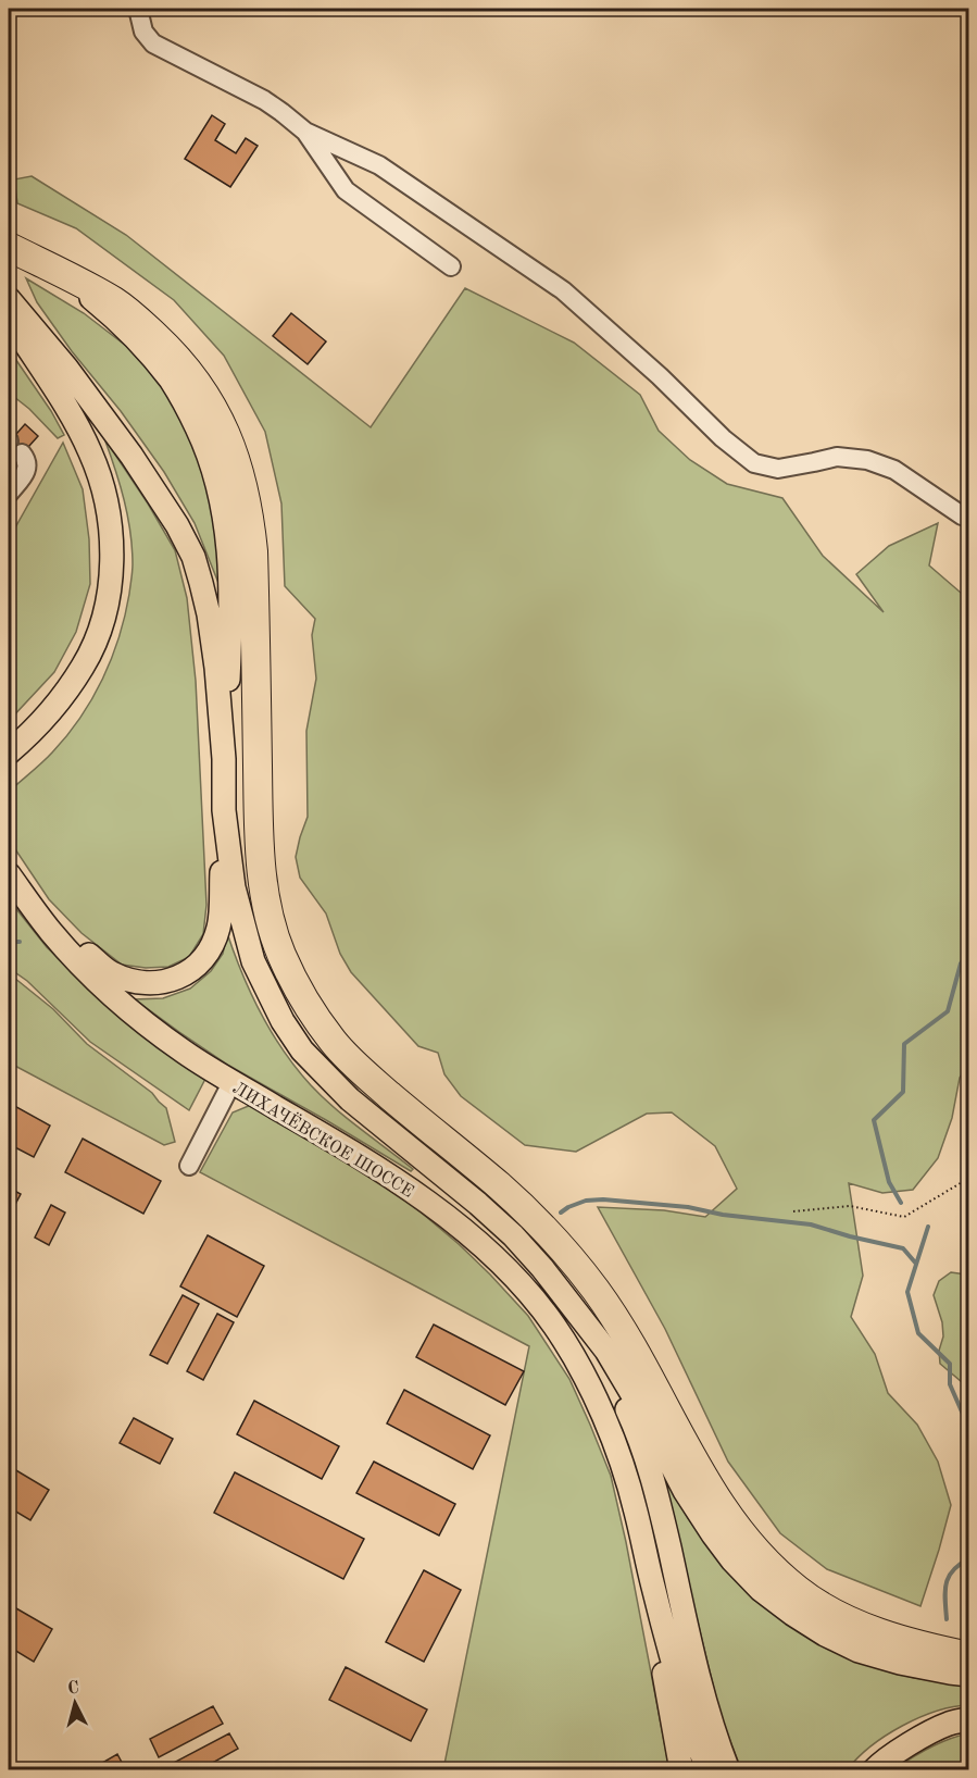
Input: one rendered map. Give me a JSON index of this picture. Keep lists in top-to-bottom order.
{
  "streets": {
    "main road": ["ЛИХАЧЁВСКОЕ ШОССЕ"]
  },
  "north": "top"
}
